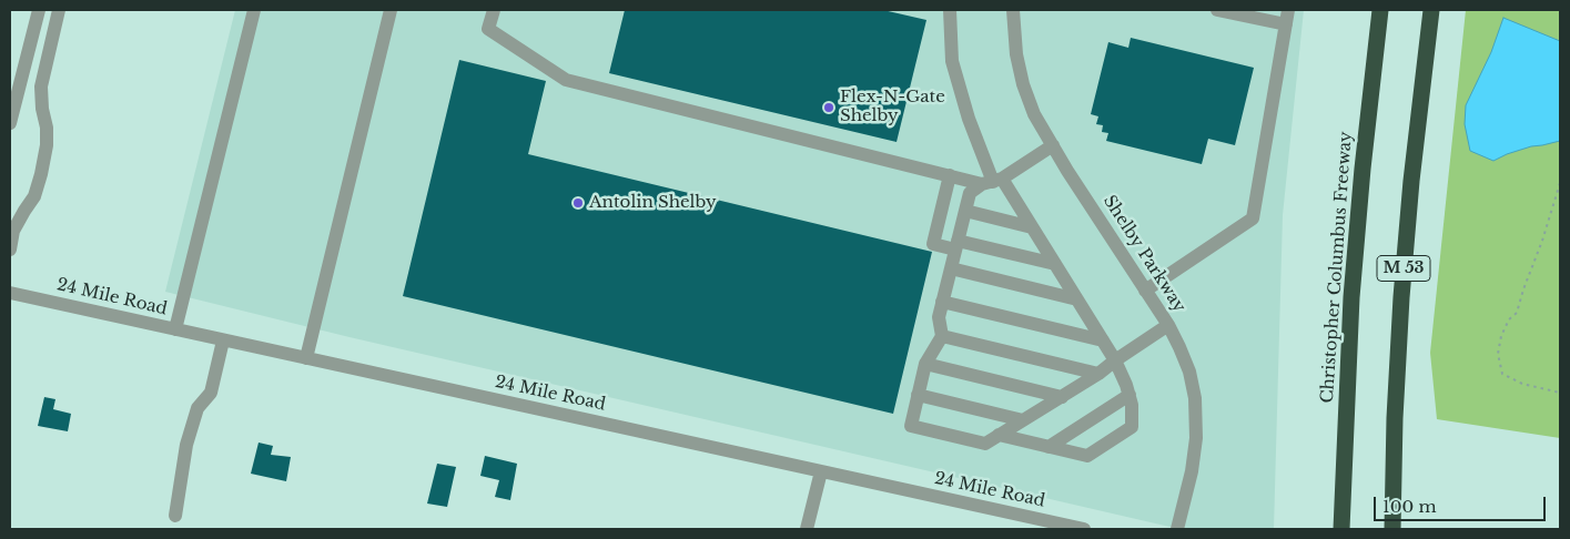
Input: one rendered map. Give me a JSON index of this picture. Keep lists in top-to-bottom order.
{
  "streets": {
    "highway": ["Christopher Columbus Freeway", "M 53"],
    "street": ["Shelby Parkway", "24 Mile Road"]
  },
  "places": ["Flex-N-Gate Shelby", "Antolin Shelby"],
  "scale_bar": "100 m"
}
